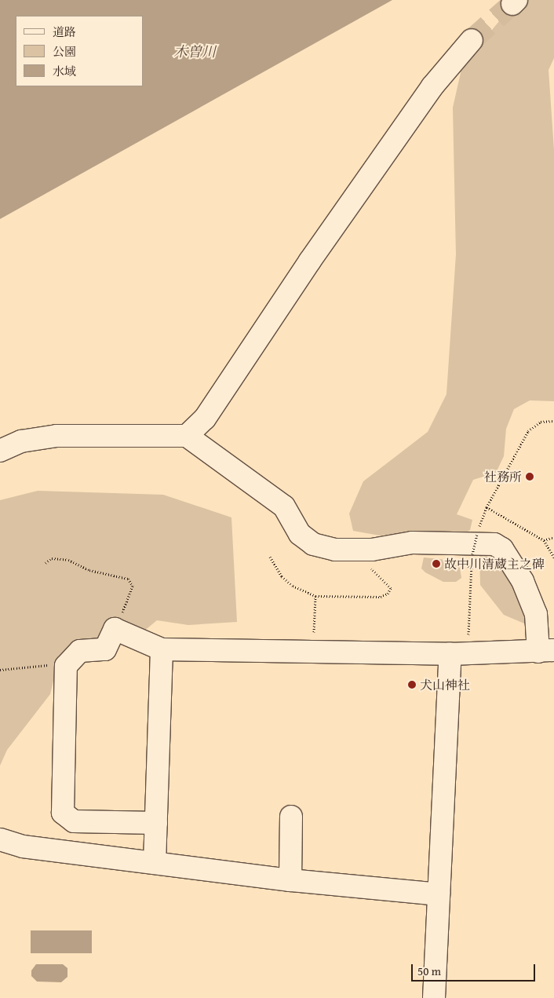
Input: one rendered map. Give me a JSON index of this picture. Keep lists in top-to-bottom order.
{
  "water": ["木曽川"],
  "places": ["社務所", "故中川清蔵主之碑", "犬山神社"],
  "legend": ["道路", "公園", "水域"],
  "scale_bar": "50 m"
}
